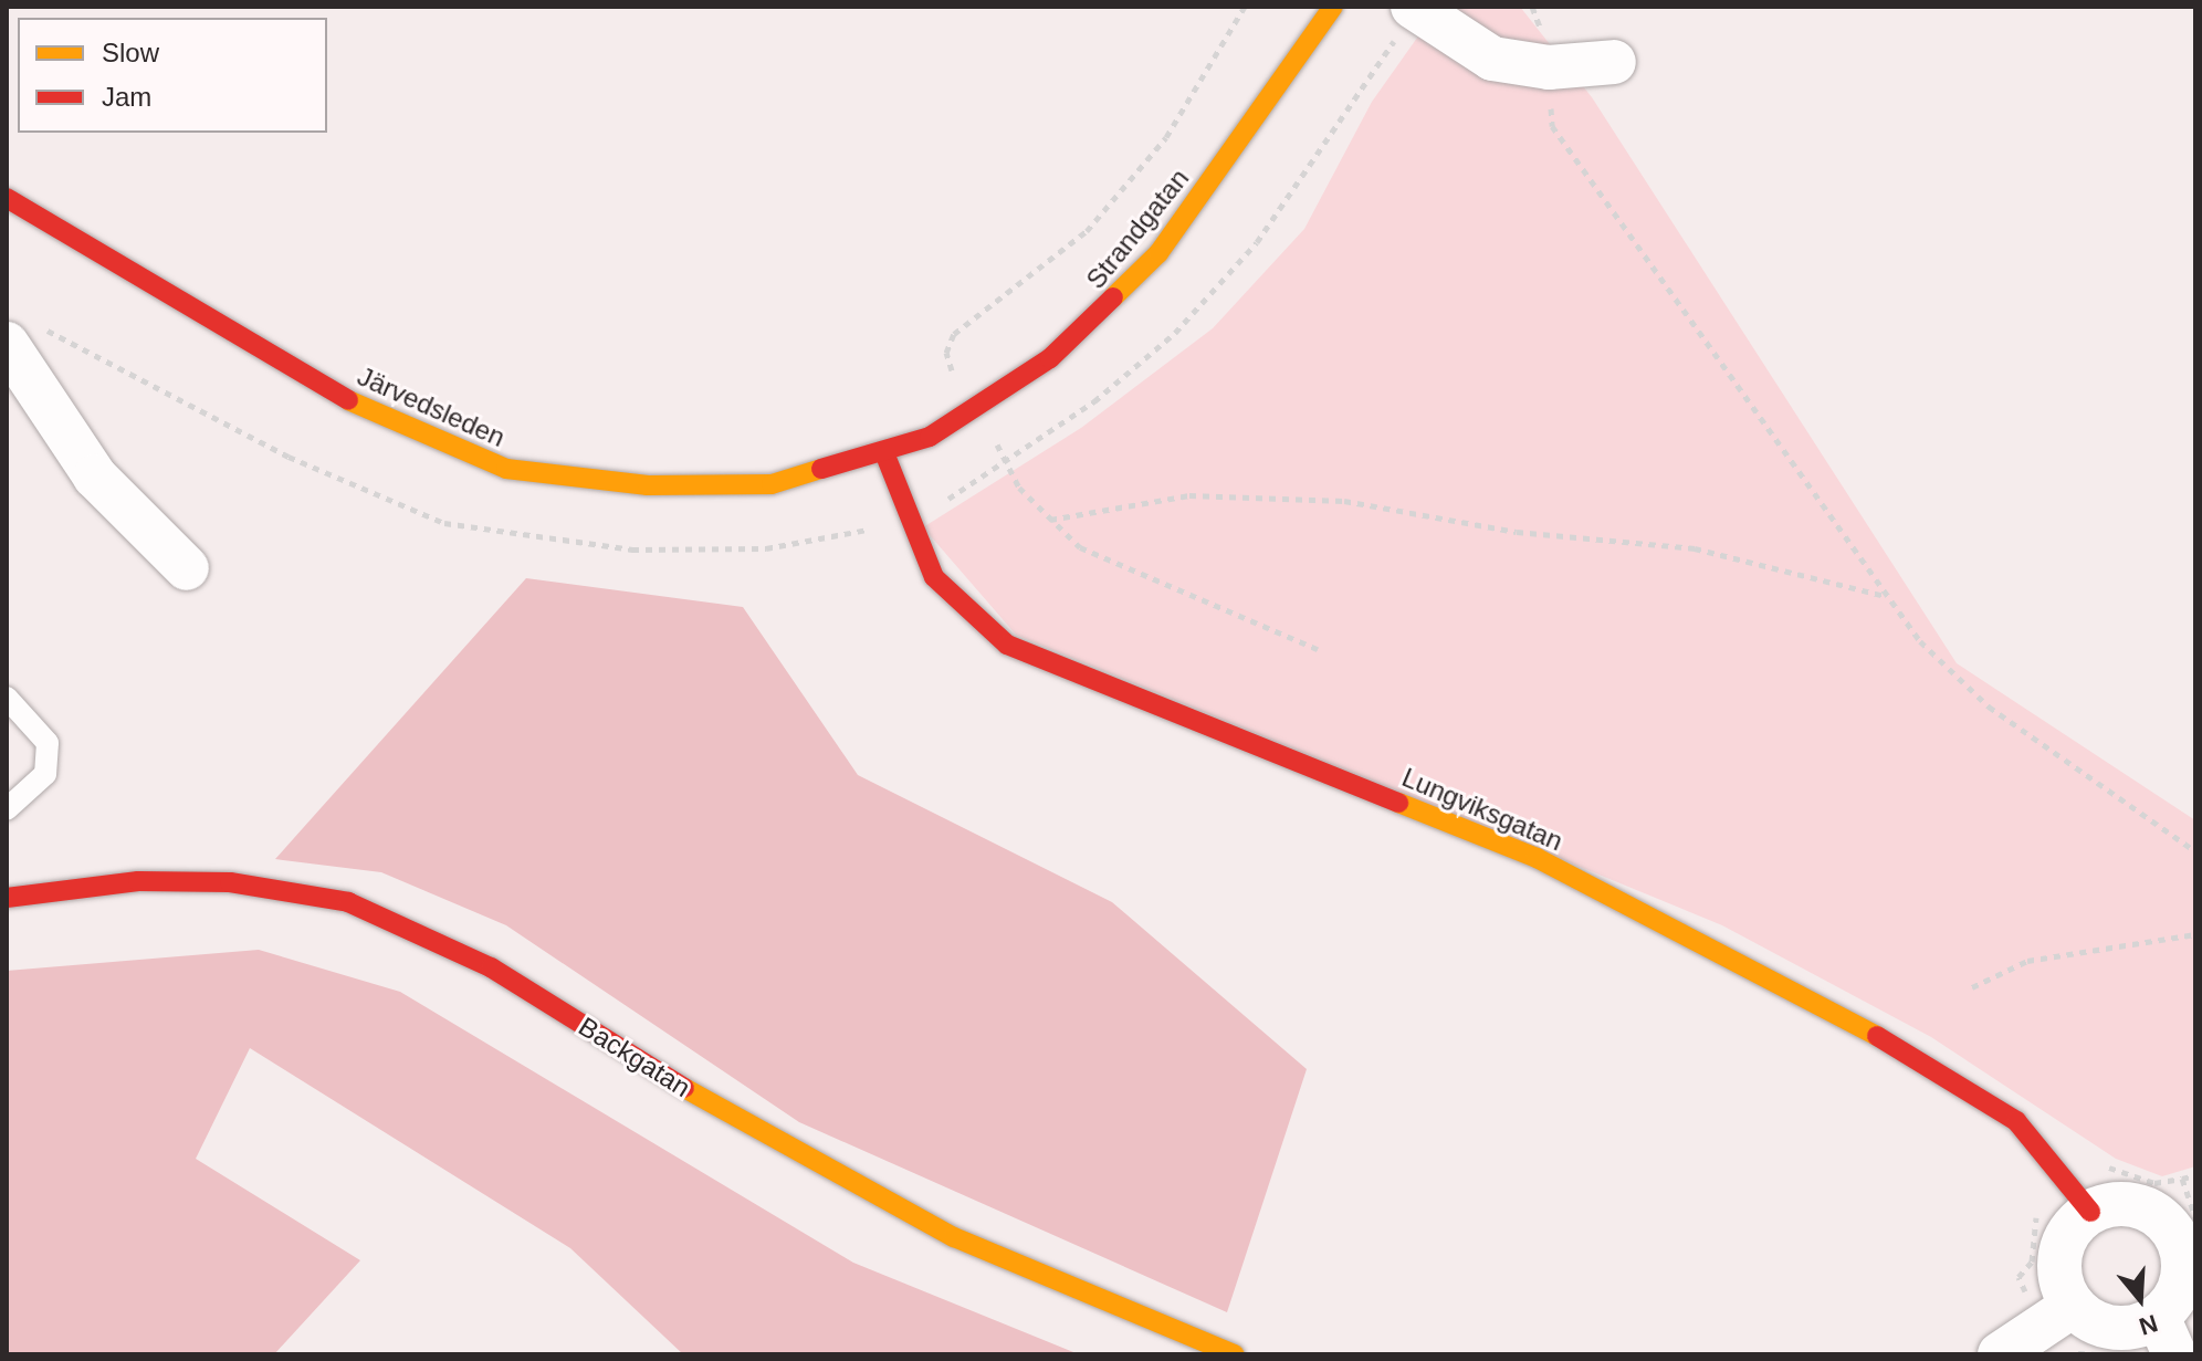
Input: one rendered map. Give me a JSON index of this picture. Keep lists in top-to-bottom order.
{
  "streets": {
    "street": [
      "Strandgatan",
      "Järvedsleden",
      "Lungviksgatan",
      "Backgatan"
    ]
  },
  "crossings": [
    ["Strandgatan", "Järvedsleden"],
    ["Strandgatan", "Lungviksgatan"],
    ["Järvedsleden", "Lungviksgatan"]
  ],
  "legend": ["Slow", "Jam"],
  "north": "bottom"
}
